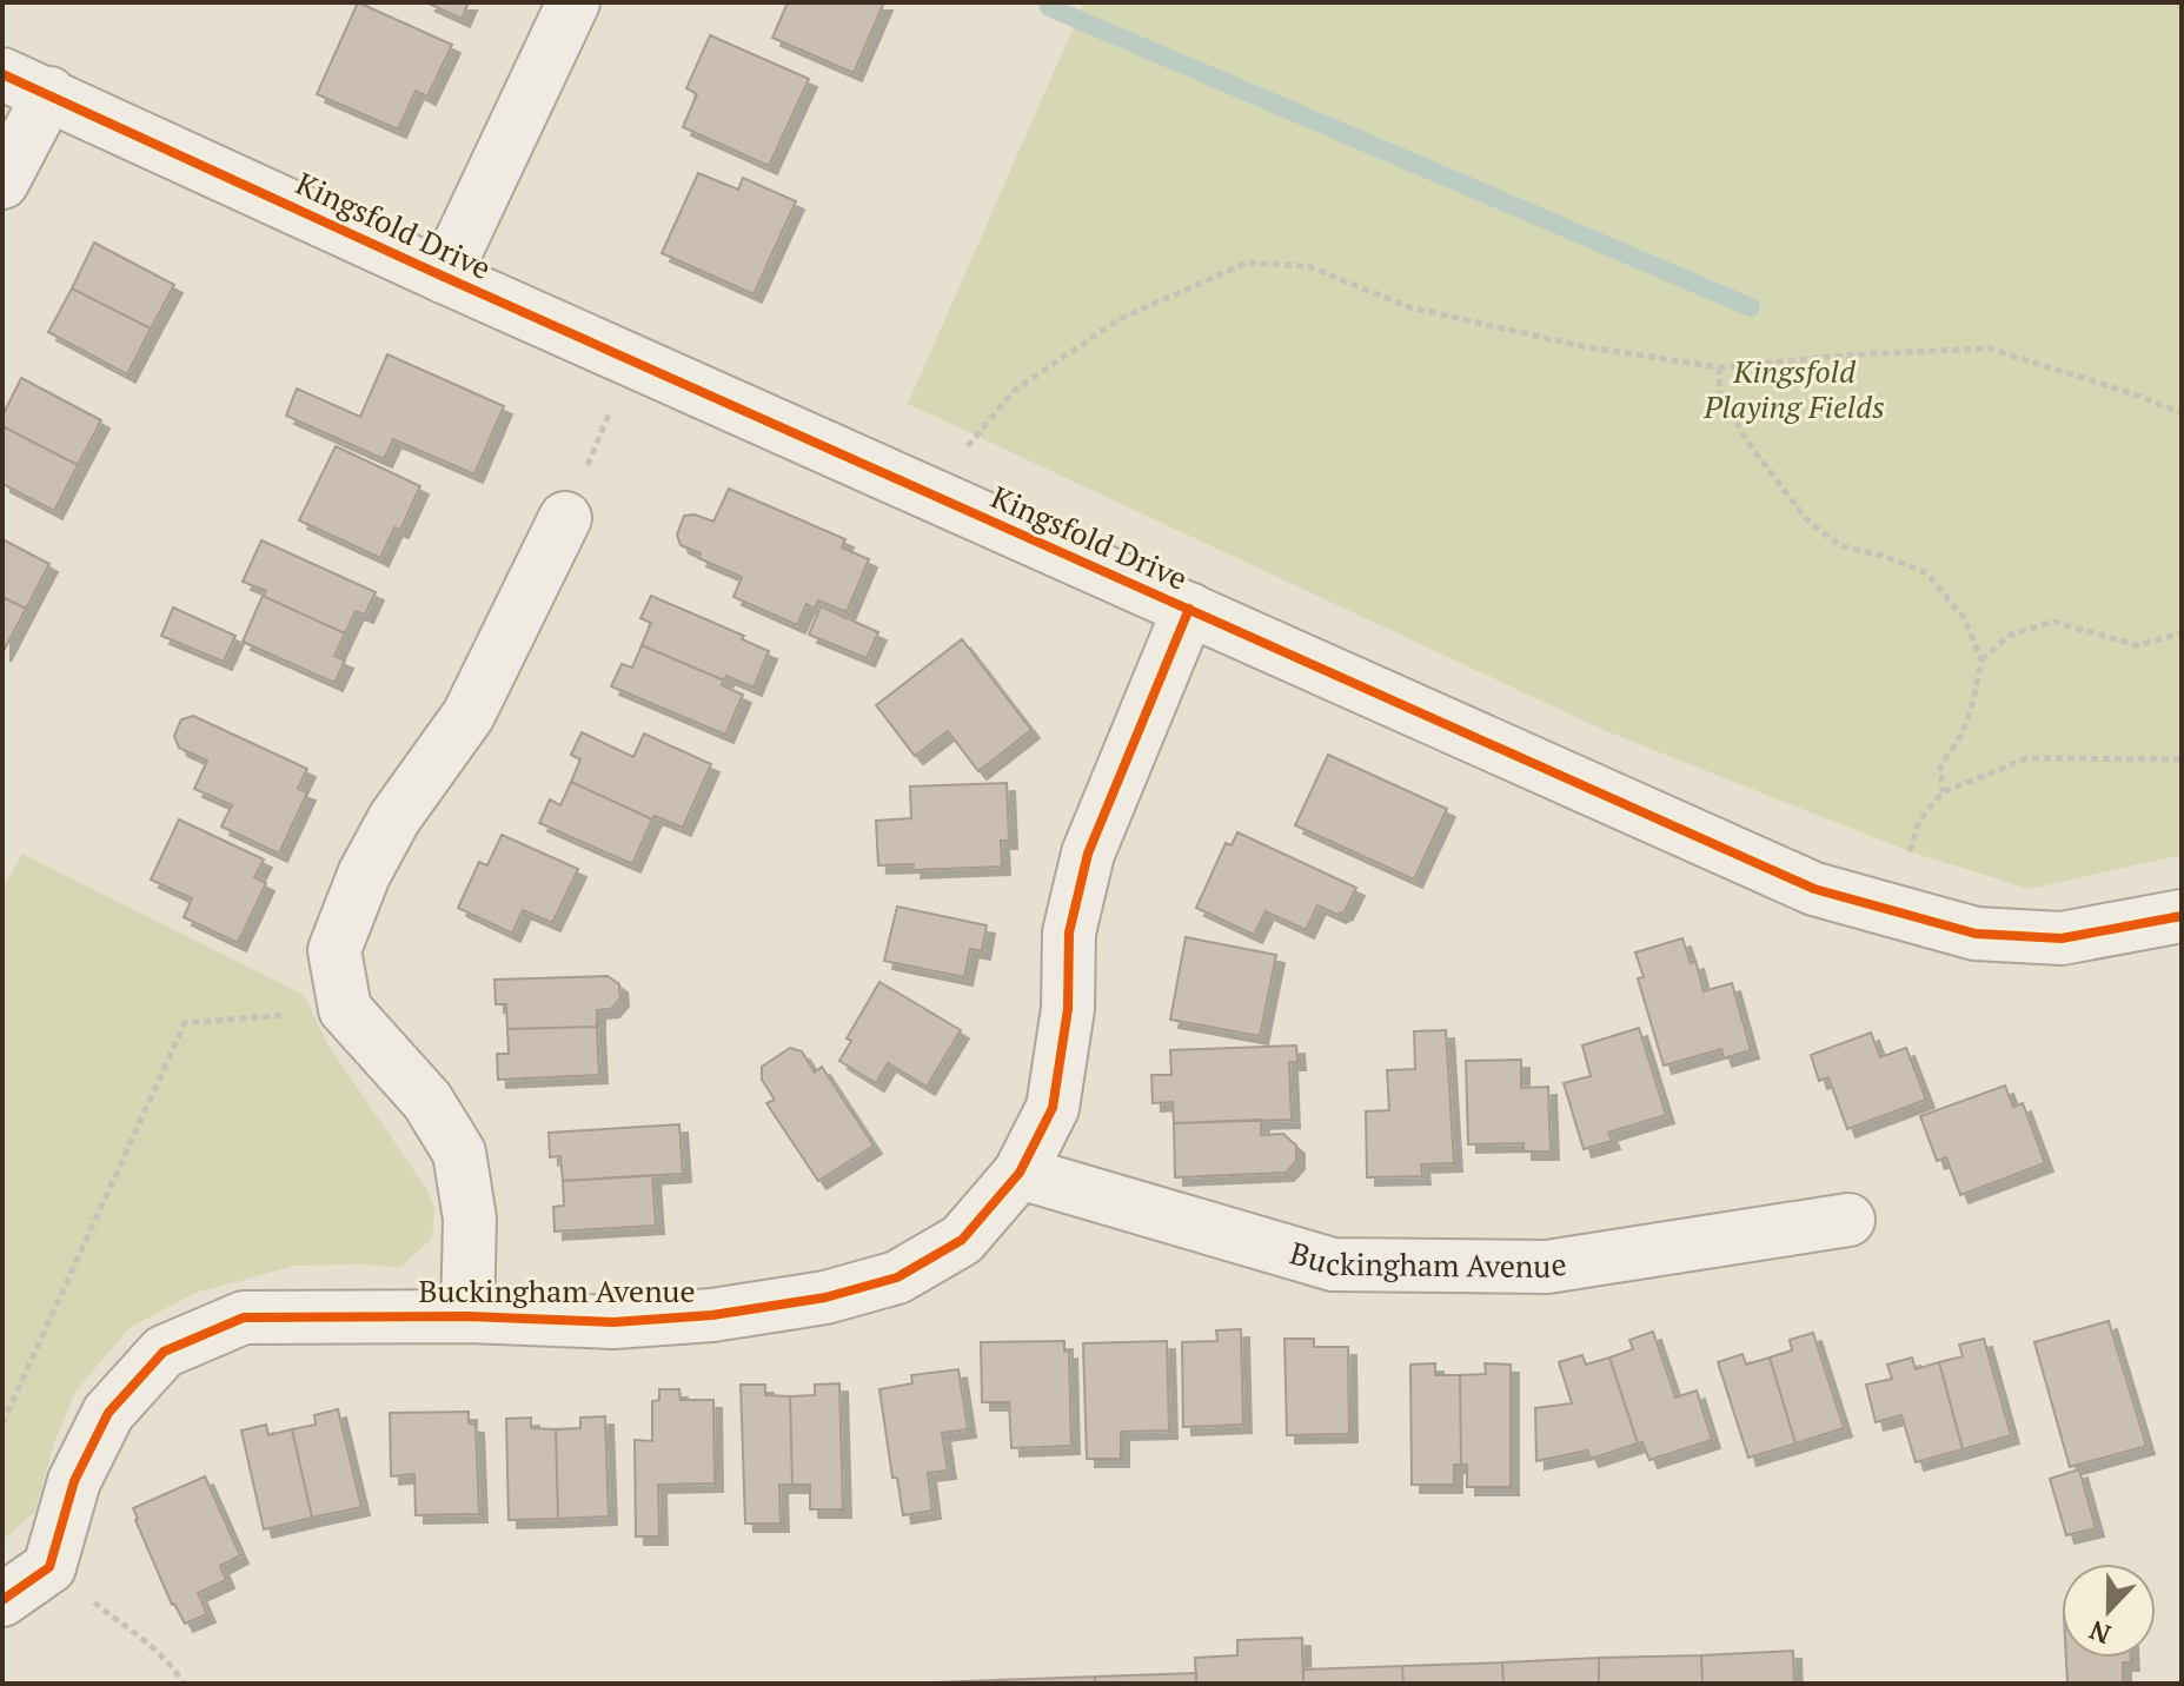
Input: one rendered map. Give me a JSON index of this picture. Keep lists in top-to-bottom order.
{
  "streets": {
    "street": ["Kingsfold Drive", "Buckingham Avenue"]
  },
  "crossings": [
    ["Kingsfold Drive", "Buckingham Avenue"]
  ],
  "parks": ["Kingsfold Playing Fields"],
  "north": "bottom"
}
